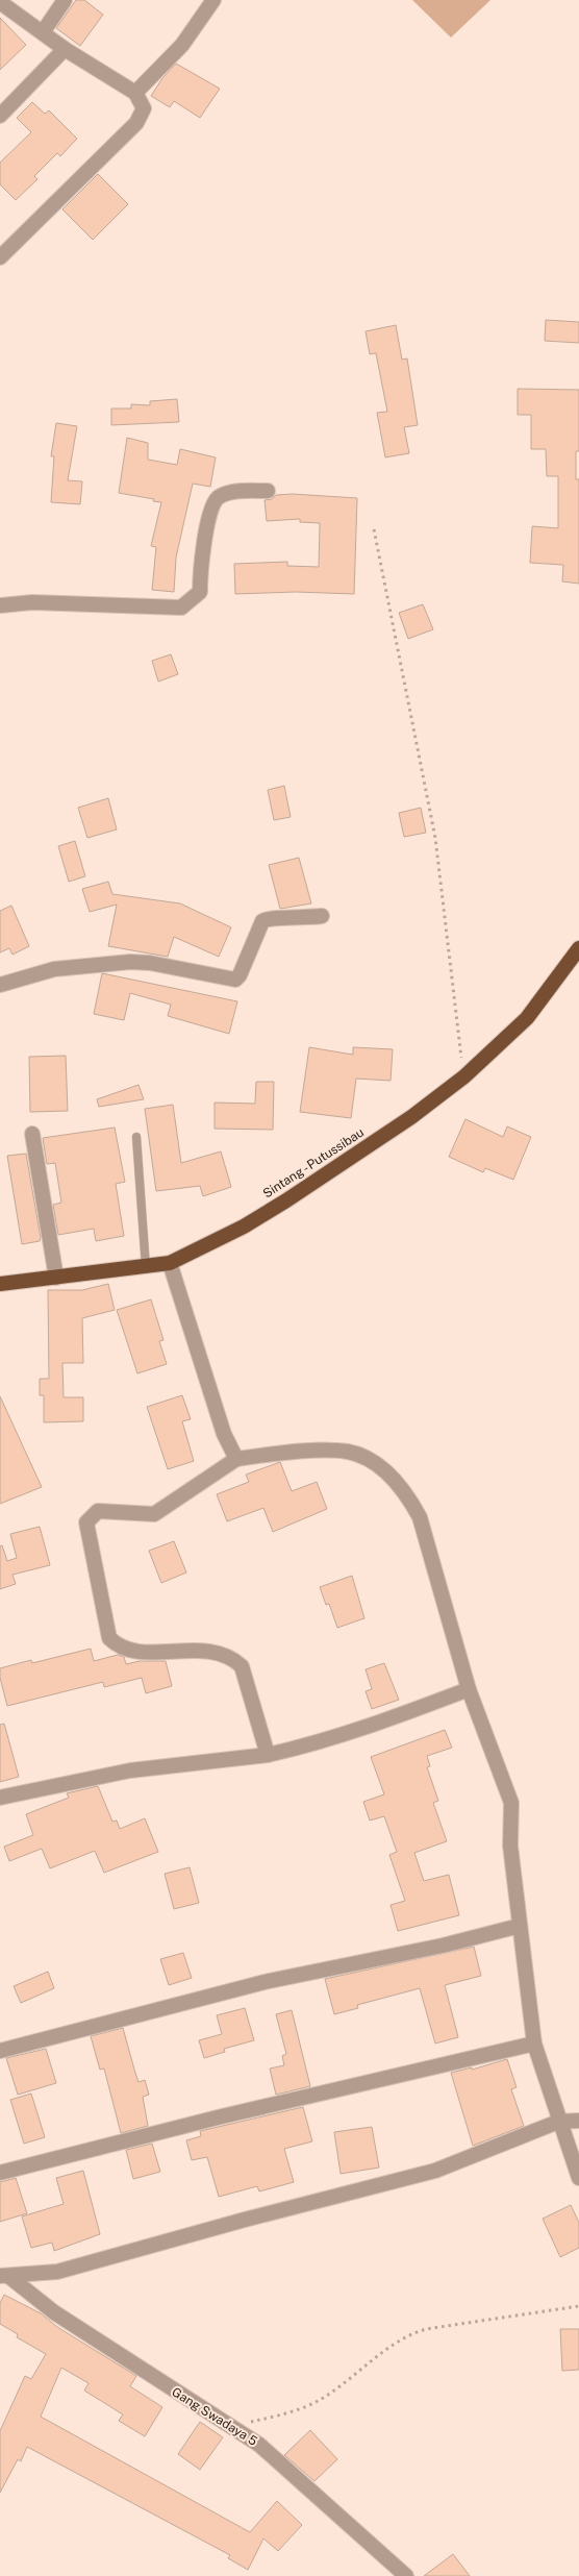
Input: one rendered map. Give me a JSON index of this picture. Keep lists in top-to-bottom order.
{
  "streets": {
    "highway": ["Sintang - Putussibau"],
    "street": ["Gang Swadaya 5"]
  }
}
